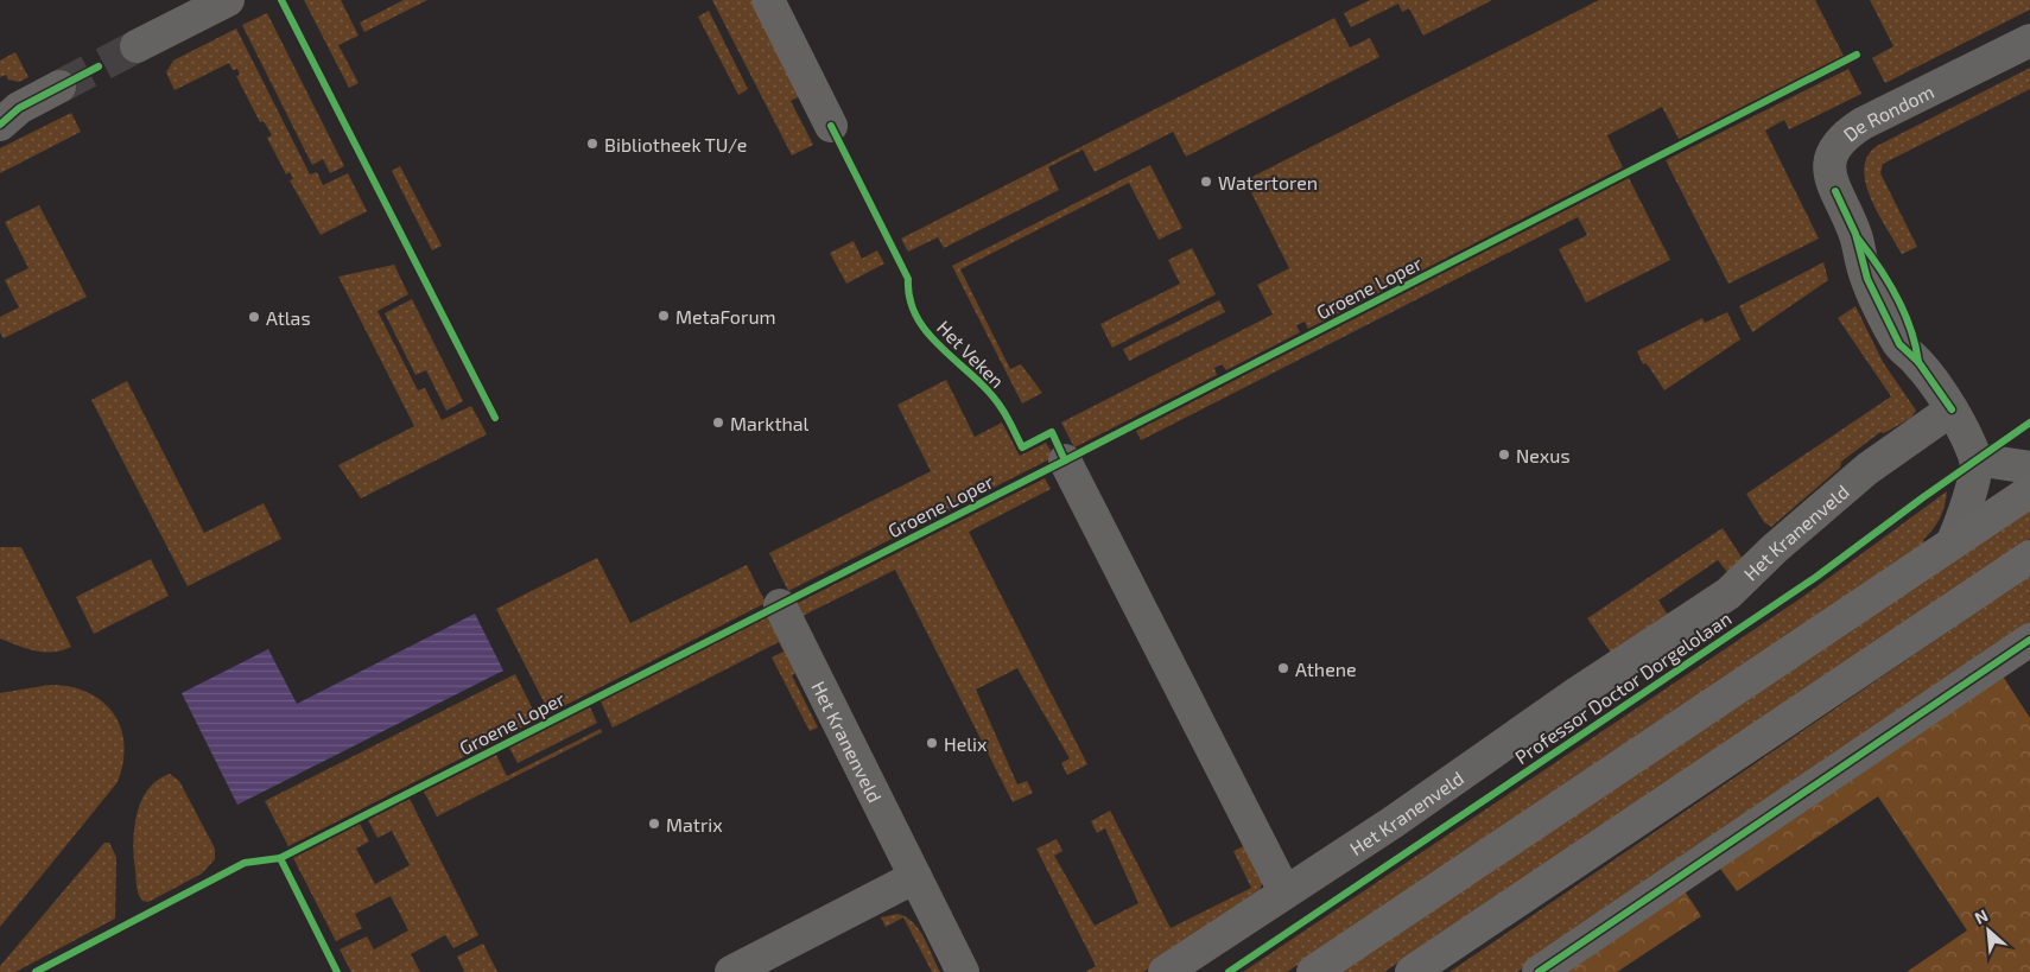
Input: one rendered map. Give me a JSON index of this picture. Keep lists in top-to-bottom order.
{
  "streets": {
    "street": ["De Rondom", "Het Kranenveld"],
    "cycle path": ["Groene Loper", "Het Veken", "Professor Doctor Dorgelolaan"]
  },
  "crossings": [
    ["De Rondom", "Het Kranenveld"]
  ],
  "places": [
    "Bibliotheek TU/e",
    "Watertoren",
    "MetaForum",
    "Atlas",
    "Markthal",
    "Nexus",
    "Athene",
    "Helix",
    "Matrix"
  ],
  "north": "top left"
}
